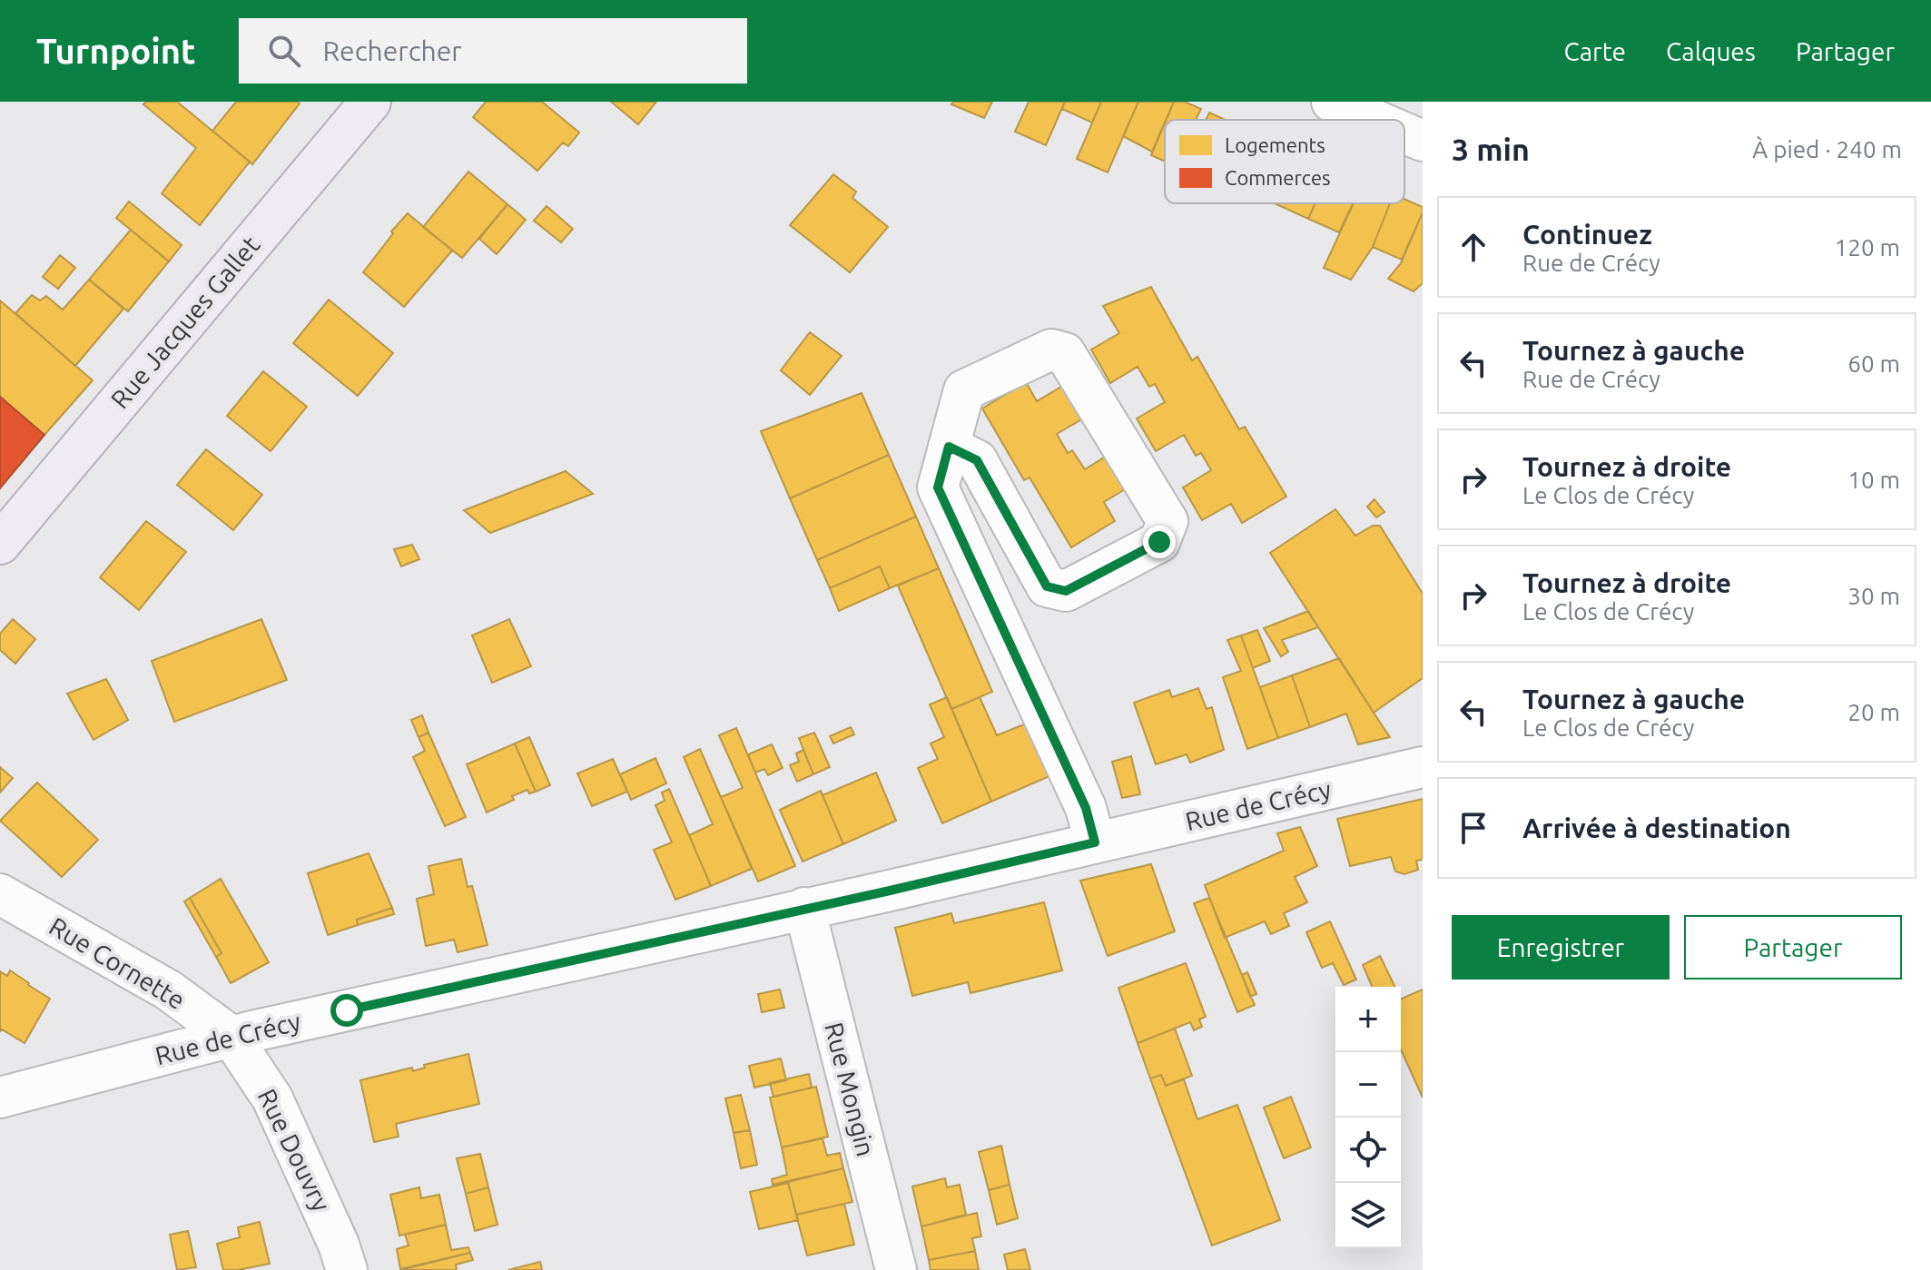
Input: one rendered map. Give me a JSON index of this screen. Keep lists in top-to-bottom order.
{
  "streets": {
    "main road": ["Rue Jacques Gallet"],
    "street": [
      "Rue de Crécy",
      "Rue Cornette",
      "Rue Mongin",
      "Rue Douvry"
    ]
  },
  "crossings": [
    ["Rue de Crécy", "Rue Cornette"],
    ["Rue de Crécy", "Rue Mongin"],
    ["Rue de Crécy", "Rue Douvry"],
    ["Rue Cornette", "Rue Douvry"]
  ],
  "legend": ["Logements", "Commerces"],
  "page": {
    "header": "Turnpoint",
    "search": "Rechercher",
    "nav": ["Carte", "Calques", "Partager"],
    "heading": ["3 min", "À pied · 240 m"],
    "list": [
      ["Continuez", "Rue de Crécy", "120 m"],
      ["Tournez à gauche", "Rue de Crécy", "60 m"],
      ["Tournez à droite", "Le Clos de Crécy", "10 m"],
      ["Tournez à droite", "Le Clos de Crécy", "30 m"],
      ["Tournez à gauche", "Le Clos de Crécy", "20 m"],
      "Arrivée à destination"
    ],
    "buttons": ["Enregistrer", "Partager"],
    "map_buttons": ["+", "−"]
  }
}
